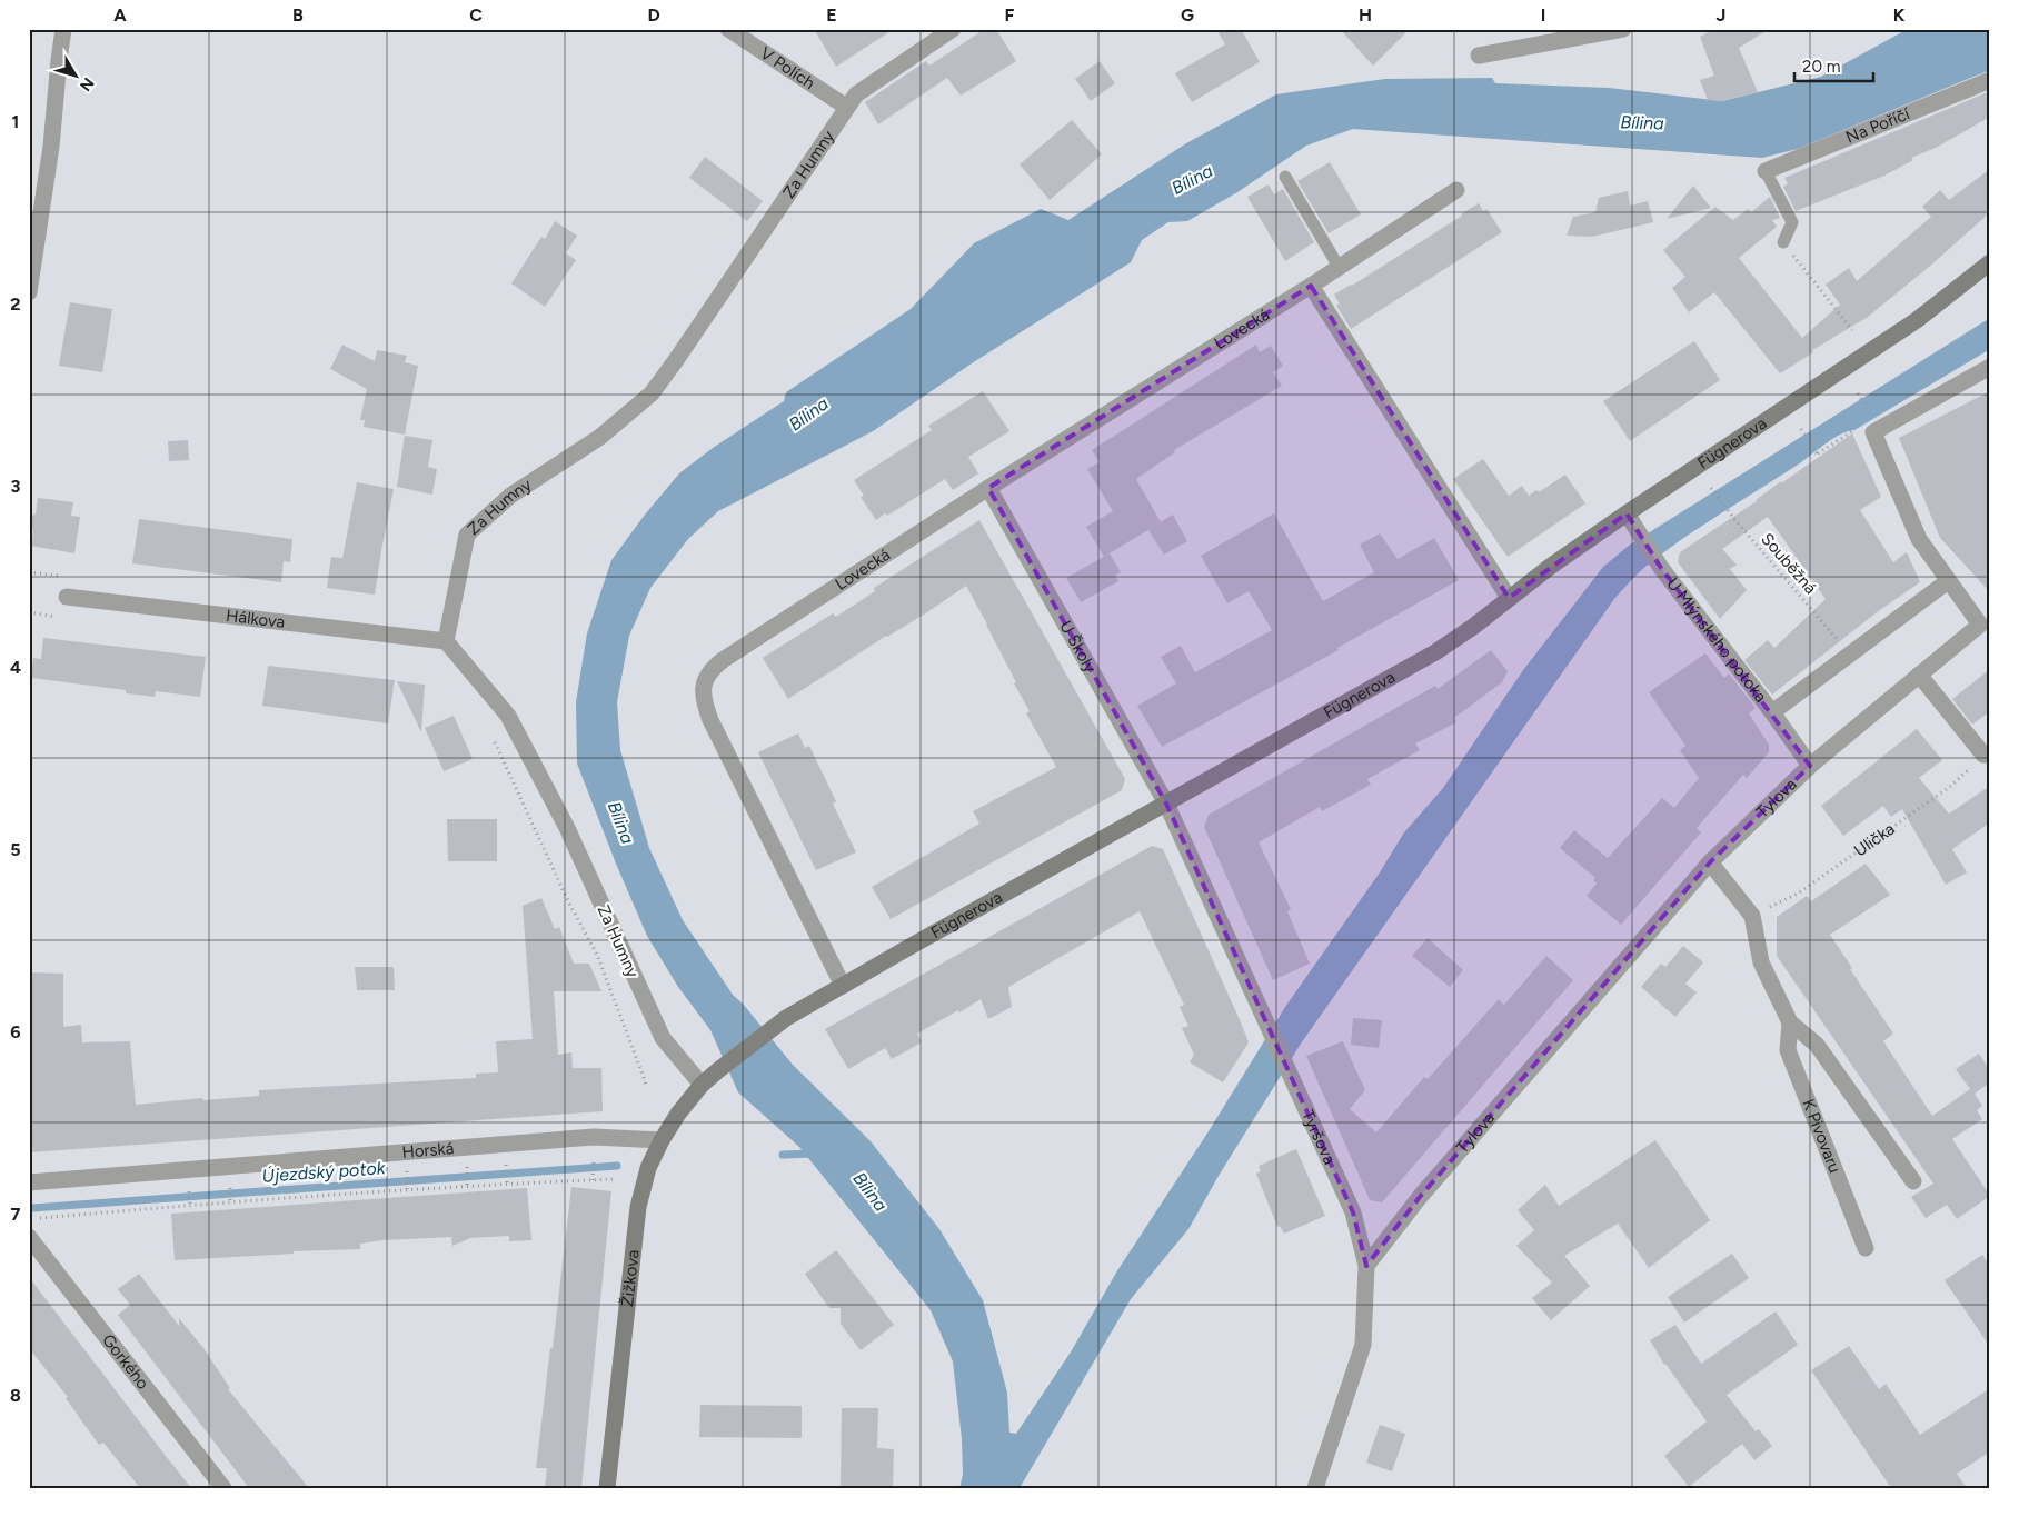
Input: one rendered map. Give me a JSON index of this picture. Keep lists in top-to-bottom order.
{
  "streets": {
    "main road": ["Fügnerova", "Žižkova"],
    "street": [
      "V Polích",
      "Na Poříčí",
      "Za Humny",
      "Lovecká",
      "Hálkova",
      "U Mlýnského potoka",
      "U Školy",
      "Tylova",
      "K Pivovaru",
      "Tyršova",
      "Horská",
      "Gorkého"
    ],
    "path": ["Souběžná", "Ulička"]
  },
  "crossings": [
    ["V Polích", "Za Humny"],
    ["Za Humny", "Fügnerova"],
    ["Za Humny", "Hálkova"],
    ["Za Humny", "Žižkova"],
    ["Lovecká", "Fügnerova"],
    ["Lovecká", "U Školy"],
    ["Fügnerova", "U Mlýnského potoka"],
    ["Fügnerova", "U Školy"],
    ["Fügnerova", "Tyršova"],
    ["Fügnerova", "Žižkova"],
    ["U Mlýnského potoka", "Tylova"],
    ["U Školy", "Tyršova"],
    ["Tylova", "Tyršova"],
    ["Horská", "Žižkova"]
  ],
  "water": ["Bílina", "Újezdský potok"],
  "scale_bar": "20 m",
  "north": "bottom right",
  "grid": {
    "columns": [
      "A",
      "B",
      "C",
      "D",
      "E",
      "F",
      "G",
      "H",
      "I",
      "J",
      "K"
    ],
    "rows": [
      "1",
      "2",
      "3",
      "4",
      "5",
      "6",
      "7",
      "8"
    ]
  }
}
